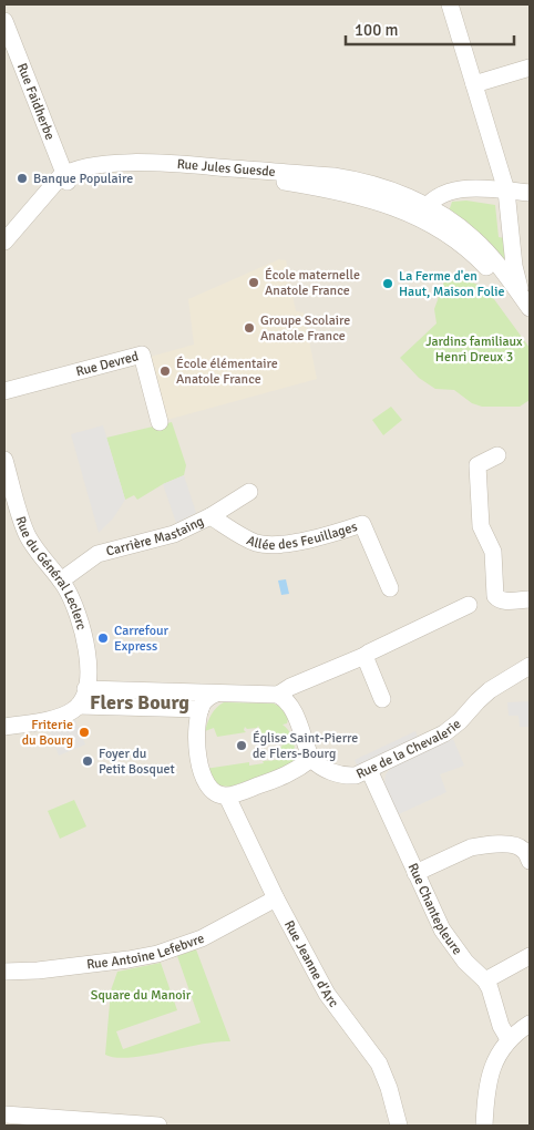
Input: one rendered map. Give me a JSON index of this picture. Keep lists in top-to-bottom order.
{
  "streets": {
    "street": [
      "Rue Faidherbe",
      "Rue Jules Guesde",
      "Rue Devred",
      "Allée des Feuillages",
      "Carrière Mastaing",
      "Rue du Général Leclerc",
      "Rue de la Chevalerie",
      "Rue Chantepleure",
      "Rue Antoine Lefebvre",
      "Rue Jeanne d'Arc"
    ]
  },
  "crossings": [
    ["Rue Faidherbe", "Rue Jules Guesde"],
    ["Allée des Feuillages", "Carrière Mastaing"],
    ["Carrière Mastaing", "Rue du Général Leclerc"],
    ["Rue de la Chevalerie", "Rue Chantepleure"],
    ["Rue de la Chevalerie", "Rue Jeanne d'Arc"],
    ["Rue Antoine Lefebvre", "Rue Jeanne d'Arc"]
  ],
  "districts": ["Flers Bourg"],
  "parks": ["Jardins familiaux Henri Dreux 3", "Square du Manoir"],
  "places": [
    "Banque Populaire",
    "École maternelle Anatole France",
    "La Ferme d'en Haut, Maison Folie",
    "Groupe Scolaire Anatole France",
    "École élémentaire Anatole France",
    "Carrefour Express",
    "Friterie du Bourg",
    "Église Saint-Pierre de Flers-Bourg",
    "Foyer du Petit Bosquet"
  ],
  "scale_bar": "100 m"
}
